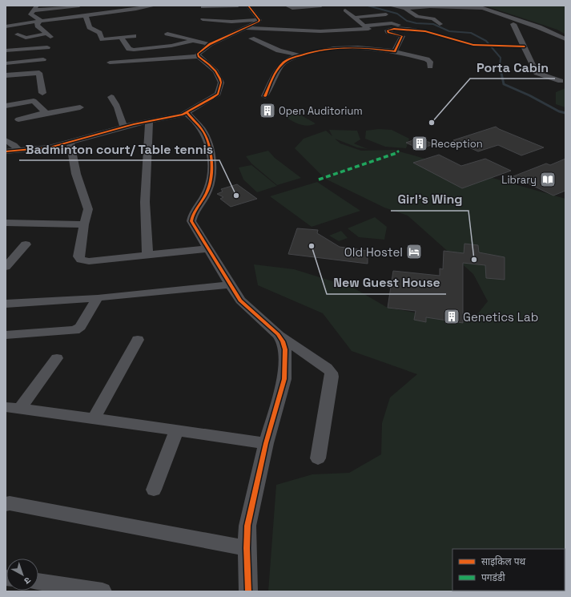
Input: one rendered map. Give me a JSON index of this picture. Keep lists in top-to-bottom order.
{
  "places": {
    "building": ["Open Auditorium", "Reception", "Genetics Lab"],
    "other": [
      "Porta Cabin",
      "Badminton court/ Table tennis",
      "New Guest House",
      "Girl's Wing"
    ],
    "library": ["Library"],
    "hotel": ["Old Hostel"]
  },
  "legend": ["साइकिल पथ", "पगडंडी"],
  "north": "bottom right"
}
